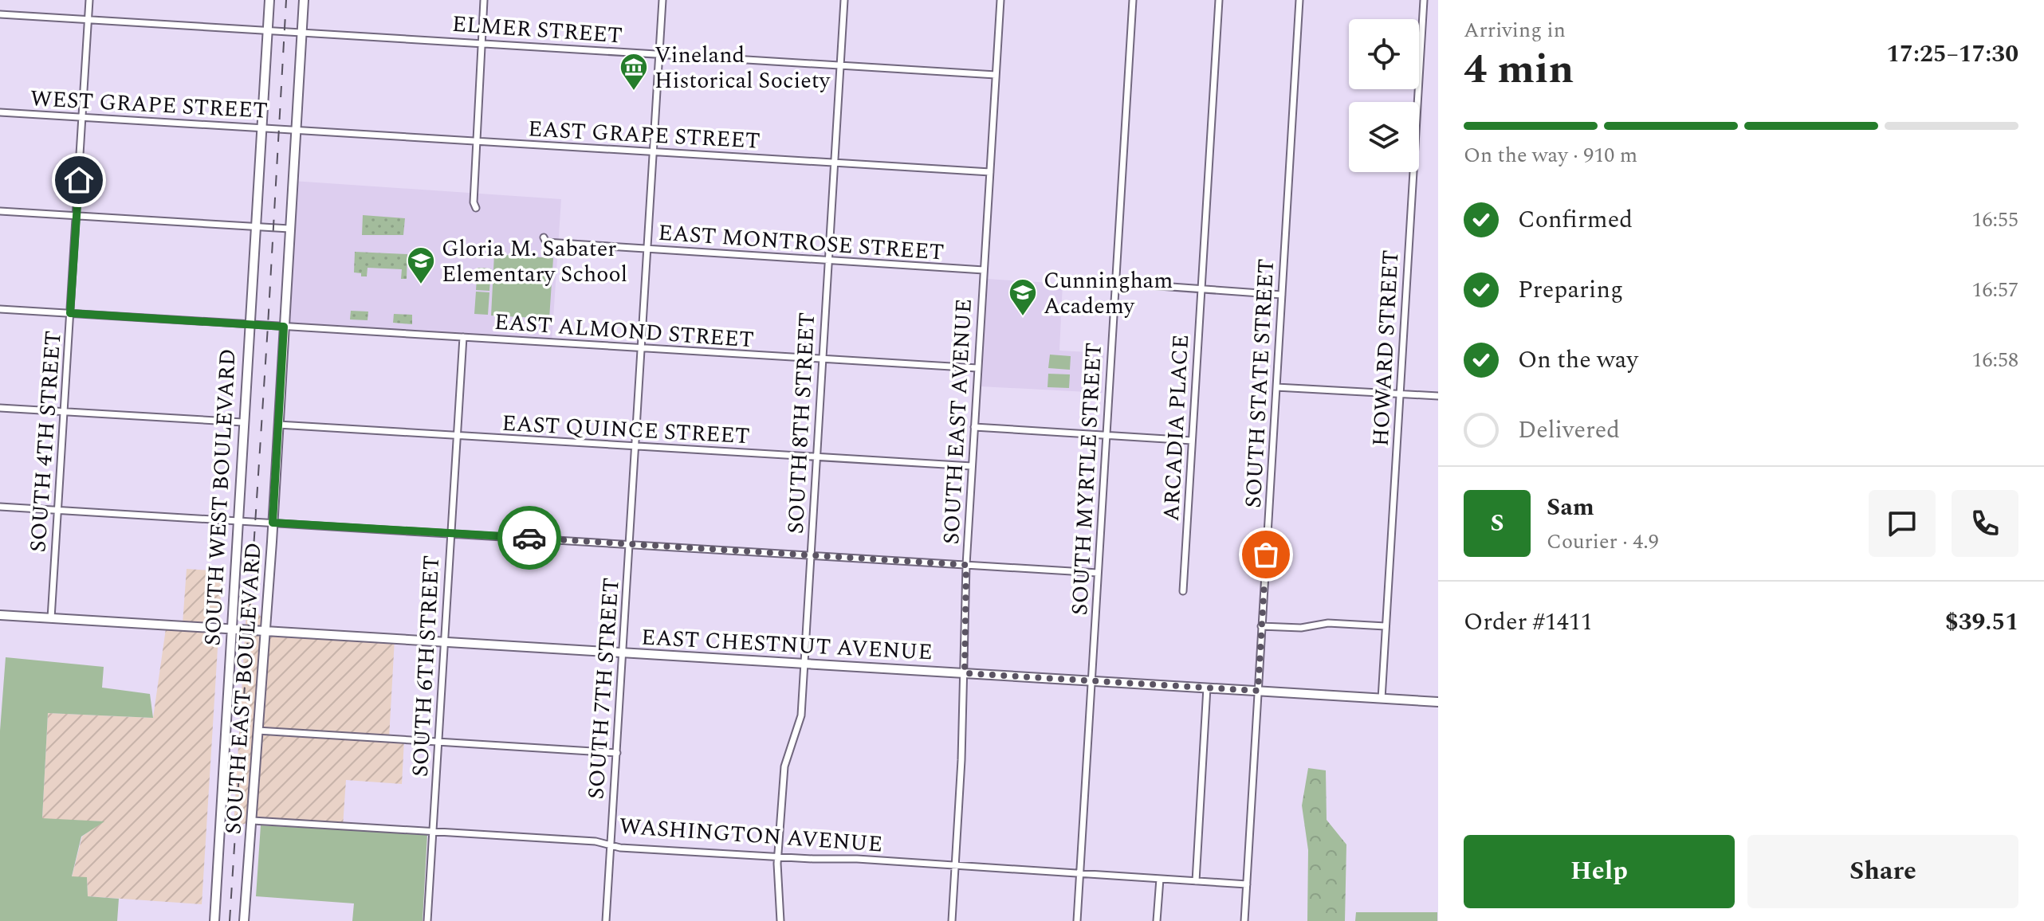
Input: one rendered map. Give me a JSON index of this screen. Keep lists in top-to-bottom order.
{
  "streets": {
    "main road": ["SOUTH WEST BOULEVARD", "EAST CHESTNUT AVENUE", "SOUTH EAST BOULEVARD"],
    "street": [
      "ELMER STREET",
      "WEST GRAPE STREET",
      "EAST GRAPE STREET",
      "EAST MONTROSE STREET",
      "EAST ALMOND STREET",
      "HOWARD STREET",
      "SOUTH STATE STREET",
      "SOUTH EAST AVENUE",
      "SOUTH 8TH STREET",
      "ARCADIA PLACE",
      "EAST QUINCE STREET",
      "SOUTH 4TH STREET",
      "SOUTH MYRTLE STREET",
      "SOUTH 6TH STREET",
      "SOUTH 7TH STREET",
      "WASHINGTON AVENUE"
    ]
  },
  "crossings": [
    ["ELMER STREET", "SOUTH EAST AVENUE"],
    ["ELMER STREET", "SOUTH 8TH STREET"],
    ["ELMER STREET", "SOUTH 4TH STREET"],
    ["ELMER STREET", "SOUTH WEST BOULEVARD"],
    ["ELMER STREET", "SOUTH EAST BOULEVARD"],
    ["ELMER STREET", "SOUTH 7TH STREET"],
    ["WEST GRAPE STREET", "EAST GRAPE STREET"],
    ["WEST GRAPE STREET", "SOUTH 4TH STREET"],
    ["WEST GRAPE STREET", "SOUTH WEST BOULEVARD"],
    ["WEST GRAPE STREET", "SOUTH EAST BOULEVARD"],
    ["EAST GRAPE STREET", "SOUTH EAST AVENUE"],
    ["EAST GRAPE STREET", "SOUTH 8TH STREET"],
    ["EAST GRAPE STREET", "SOUTH EAST BOULEVARD"],
    ["EAST GRAPE STREET", "SOUTH 7TH STREET"],
    ["EAST MONTROSE STREET", "SOUTH EAST AVENUE"],
    ["EAST MONTROSE STREET", "SOUTH 8TH STREET"],
    ["EAST MONTROSE STREET", "SOUTH 7TH STREET"],
    ["EAST ALMOND STREET", "SOUTH EAST AVENUE"],
    ["EAST ALMOND STREET", "SOUTH 8TH STREET"],
    ["EAST ALMOND STREET", "SOUTH 4TH STREET"],
    ["EAST ALMOND STREET", "SOUTH WEST BOULEVARD"],
    ["EAST ALMOND STREET", "SOUTH 6TH STREET"],
    ["EAST ALMOND STREET", "SOUTH EAST BOULEVARD"],
    ["EAST ALMOND STREET", "SOUTH 7TH STREET"],
    ["HOWARD STREET", "EAST CHESTNUT AVENUE"],
    ["SOUTH STATE STREET", "EAST CHESTNUT AVENUE"],
    ["SOUTH STATE STREET", "WASHINGTON AVENUE"],
    ["SOUTH EAST AVENUE", "EAST QUINCE STREET"],
    ["SOUTH EAST AVENUE", "EAST CHESTNUT AVENUE"],
    ["SOUTH EAST AVENUE", "WASHINGTON AVENUE"],
    ["SOUTH 8TH STREET", "EAST QUINCE STREET"],
    ["SOUTH 8TH STREET", "EAST CHESTNUT AVENUE"],
    ["SOUTH 8TH STREET", "WASHINGTON AVENUE"],
    ["EAST QUINCE STREET", "SOUTH 6TH STREET"],
    ["EAST QUINCE STREET", "SOUTH EAST BOULEVARD"],
    ["EAST QUINCE STREET", "SOUTH 7TH STREET"],
    ["SOUTH 4TH STREET", "EAST CHESTNUT AVENUE"],
    ["SOUTH MYRTLE STREET", "EAST CHESTNUT AVENUE"],
    ["SOUTH MYRTLE STREET", "WASHINGTON AVENUE"],
    ["SOUTH WEST BOULEVARD", "EAST CHESTNUT AVENUE"],
    ["EAST CHESTNUT AVENUE", "SOUTH 6TH STREET"],
    ["EAST CHESTNUT AVENUE", "SOUTH EAST BOULEVARD"],
    ["EAST CHESTNUT AVENUE", "SOUTH 7TH STREET"],
    ["SOUTH 6TH STREET", "WASHINGTON AVENUE"],
    ["SOUTH EAST BOULEVARD", "WASHINGTON AVENUE"],
    ["SOUTH 7TH STREET", "WASHINGTON AVENUE"]
  ],
  "places": {
    "museum": ["Vineland Historical Society"],
    "school or university": ["Gloria M. Sabater Elementary School", "Cunningham Academy"]
  },
  "page": {
    "heading": ["4 min", "Arriving in", "17:25–17:30"],
    "panel": [
      "Sam",
      "Courier · 4.9",
      "Order #1411",
      "$39.51"
    ],
    "bar": "On the way · 910 m",
    "list": [
      ["Confirmed", "16:55"],
      ["Preparing", "16:57"],
      ["On the way", "16:58"],
      "Delivered"
    ],
    "round": "S",
    "buttons": ["Help", "Share"]
  }
}
